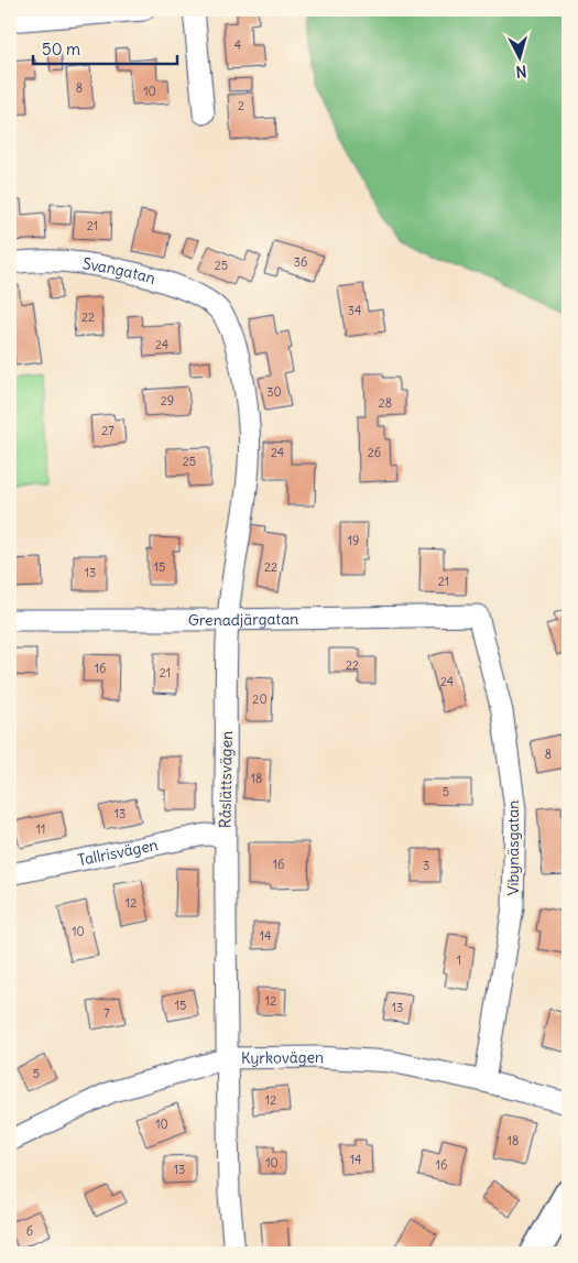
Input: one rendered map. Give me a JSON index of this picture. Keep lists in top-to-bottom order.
{
  "streets": {
    "street": [
      "Svangatan",
      "Grenadjärgatan",
      "Råslättsvägen",
      "Vibynäsgatan",
      "Tallrisvägen",
      "Kyrkovägen"
    ]
  },
  "crossings": [
    ["Svangatan", "Råslättsvägen"],
    ["Grenadjärgatan", "Råslättsvägen"],
    ["Grenadjärgatan", "Vibynäsgatan"],
    ["Råslättsvägen", "Tallrisvägen"],
    ["Råslättsvägen", "Kyrkovägen"],
    ["Vibynäsgatan", "Kyrkovägen"]
  ],
  "house_numbers": [
    "4",
    "8",
    "10",
    "2",
    "21",
    "36",
    "25",
    "34",
    "22",
    "24",
    "30",
    "29",
    "28",
    "27",
    "24",
    "26",
    "25",
    "19",
    "15",
    "22",
    "13",
    "21",
    "22",
    "16",
    "21",
    "24",
    "20",
    "8",
    "18",
    "5",
    "13",
    "11",
    "16",
    "3",
    "12",
    "10",
    "14",
    "1",
    "12",
    "15",
    "13",
    "7",
    "5",
    "12",
    "10",
    "18",
    "14",
    "10",
    "16",
    "13",
    "6"
  ],
  "scale_bar": "50 m",
  "north": "bottom"
}
